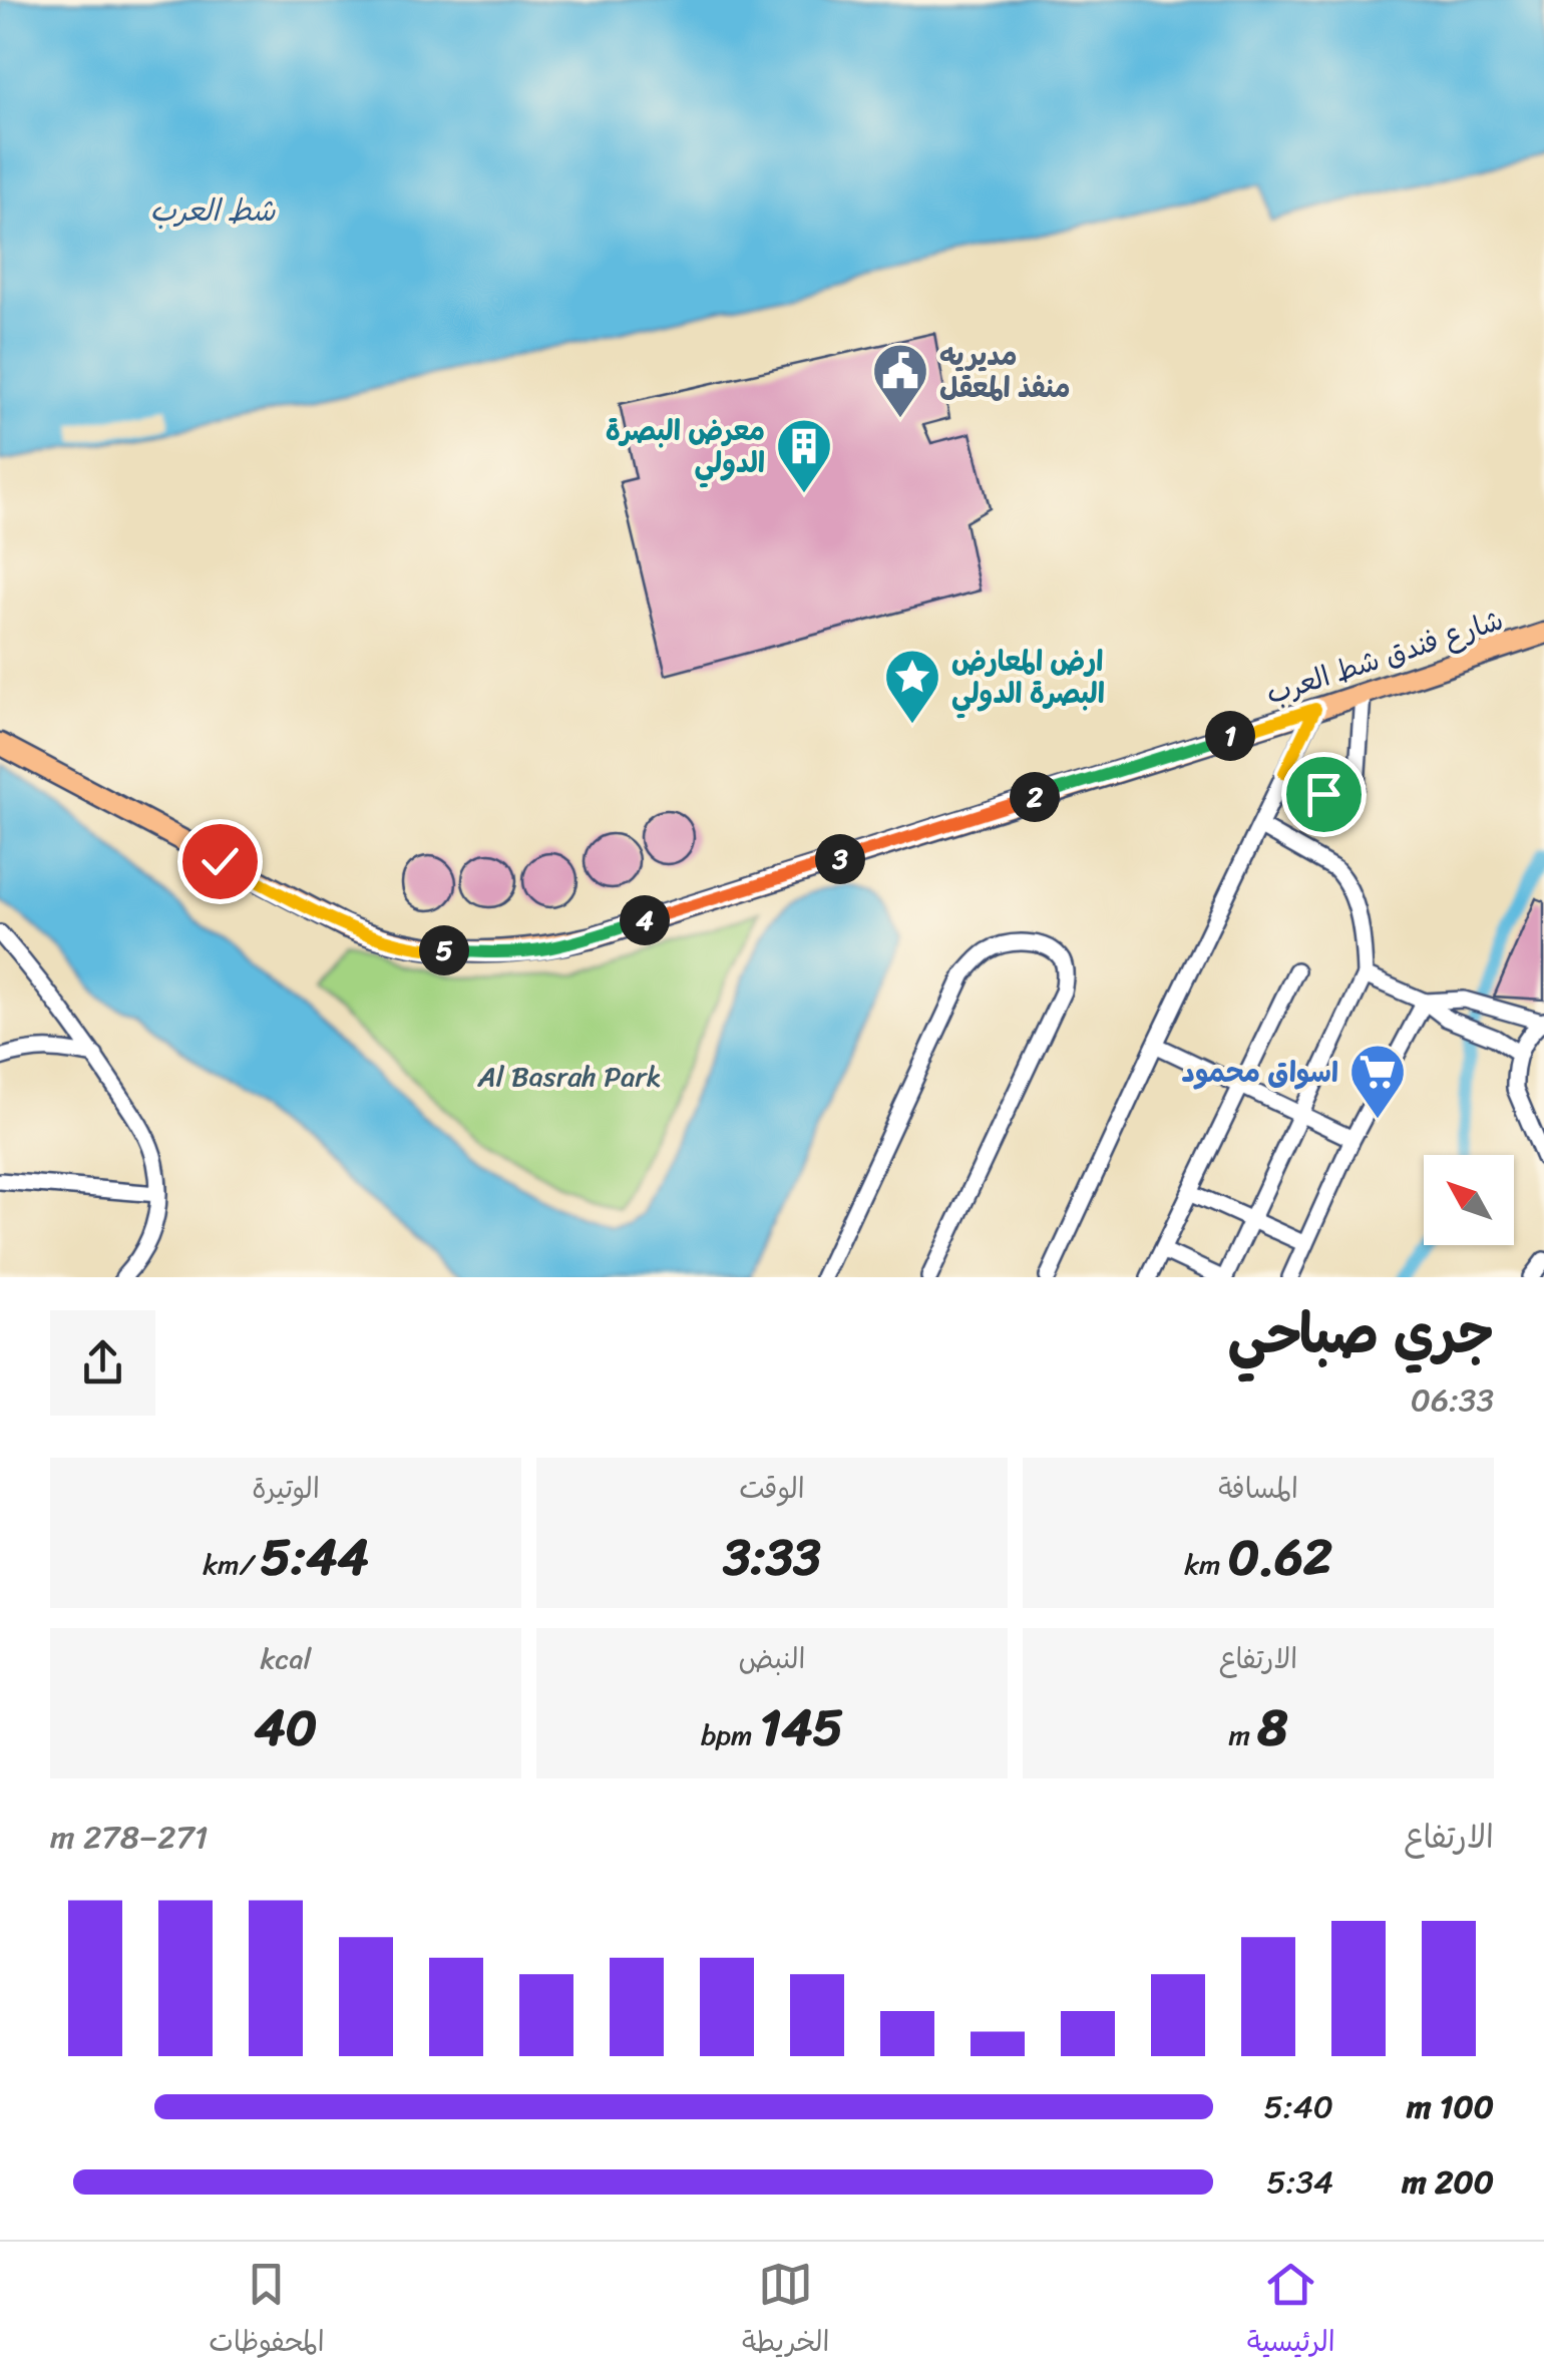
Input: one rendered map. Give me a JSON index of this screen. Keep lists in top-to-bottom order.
{
  "streets": {
    "main road": ["شارع فندق شط العرب"]
  },
  "water": ["شط العرب"],
  "parks": ["Al Basrah Park"],
  "places": {
    "public building": ["مديريه منفذ المعقل"],
    "building": ["معرض البصرة الدولي"],
    "place": ["ارض المعارض البصرة الدولي"],
    "supermarket": ["اسواق محمود"]
  },
  "north": "top left",
  "page": {
    "pins": [
      "1",
      "2",
      "3",
      "4",
      "5"
    ],
    "heading": ["جري صباحي", "06:33"],
    "stats": [
      ["المسافة", "0.62 km"],
      ["الوقت", "3:33"],
      ["الوتيرة", "5:44 /km"],
      ["الارتفاع", "8 m"],
      ["النبض", "145 bpm"],
      ["kcal", "40"]
    ],
    "chart": ["الارتفاع", "271–278 m"],
    "list": [
      {
        "name": "100 m",
        "note": "5:40"
      },
      {
        "name": "200 m",
        "note": "5:34"
      }
    ],
    "tabs": ["الرئيسية", "الخريطة", "المحفوظات"]
  }
}
